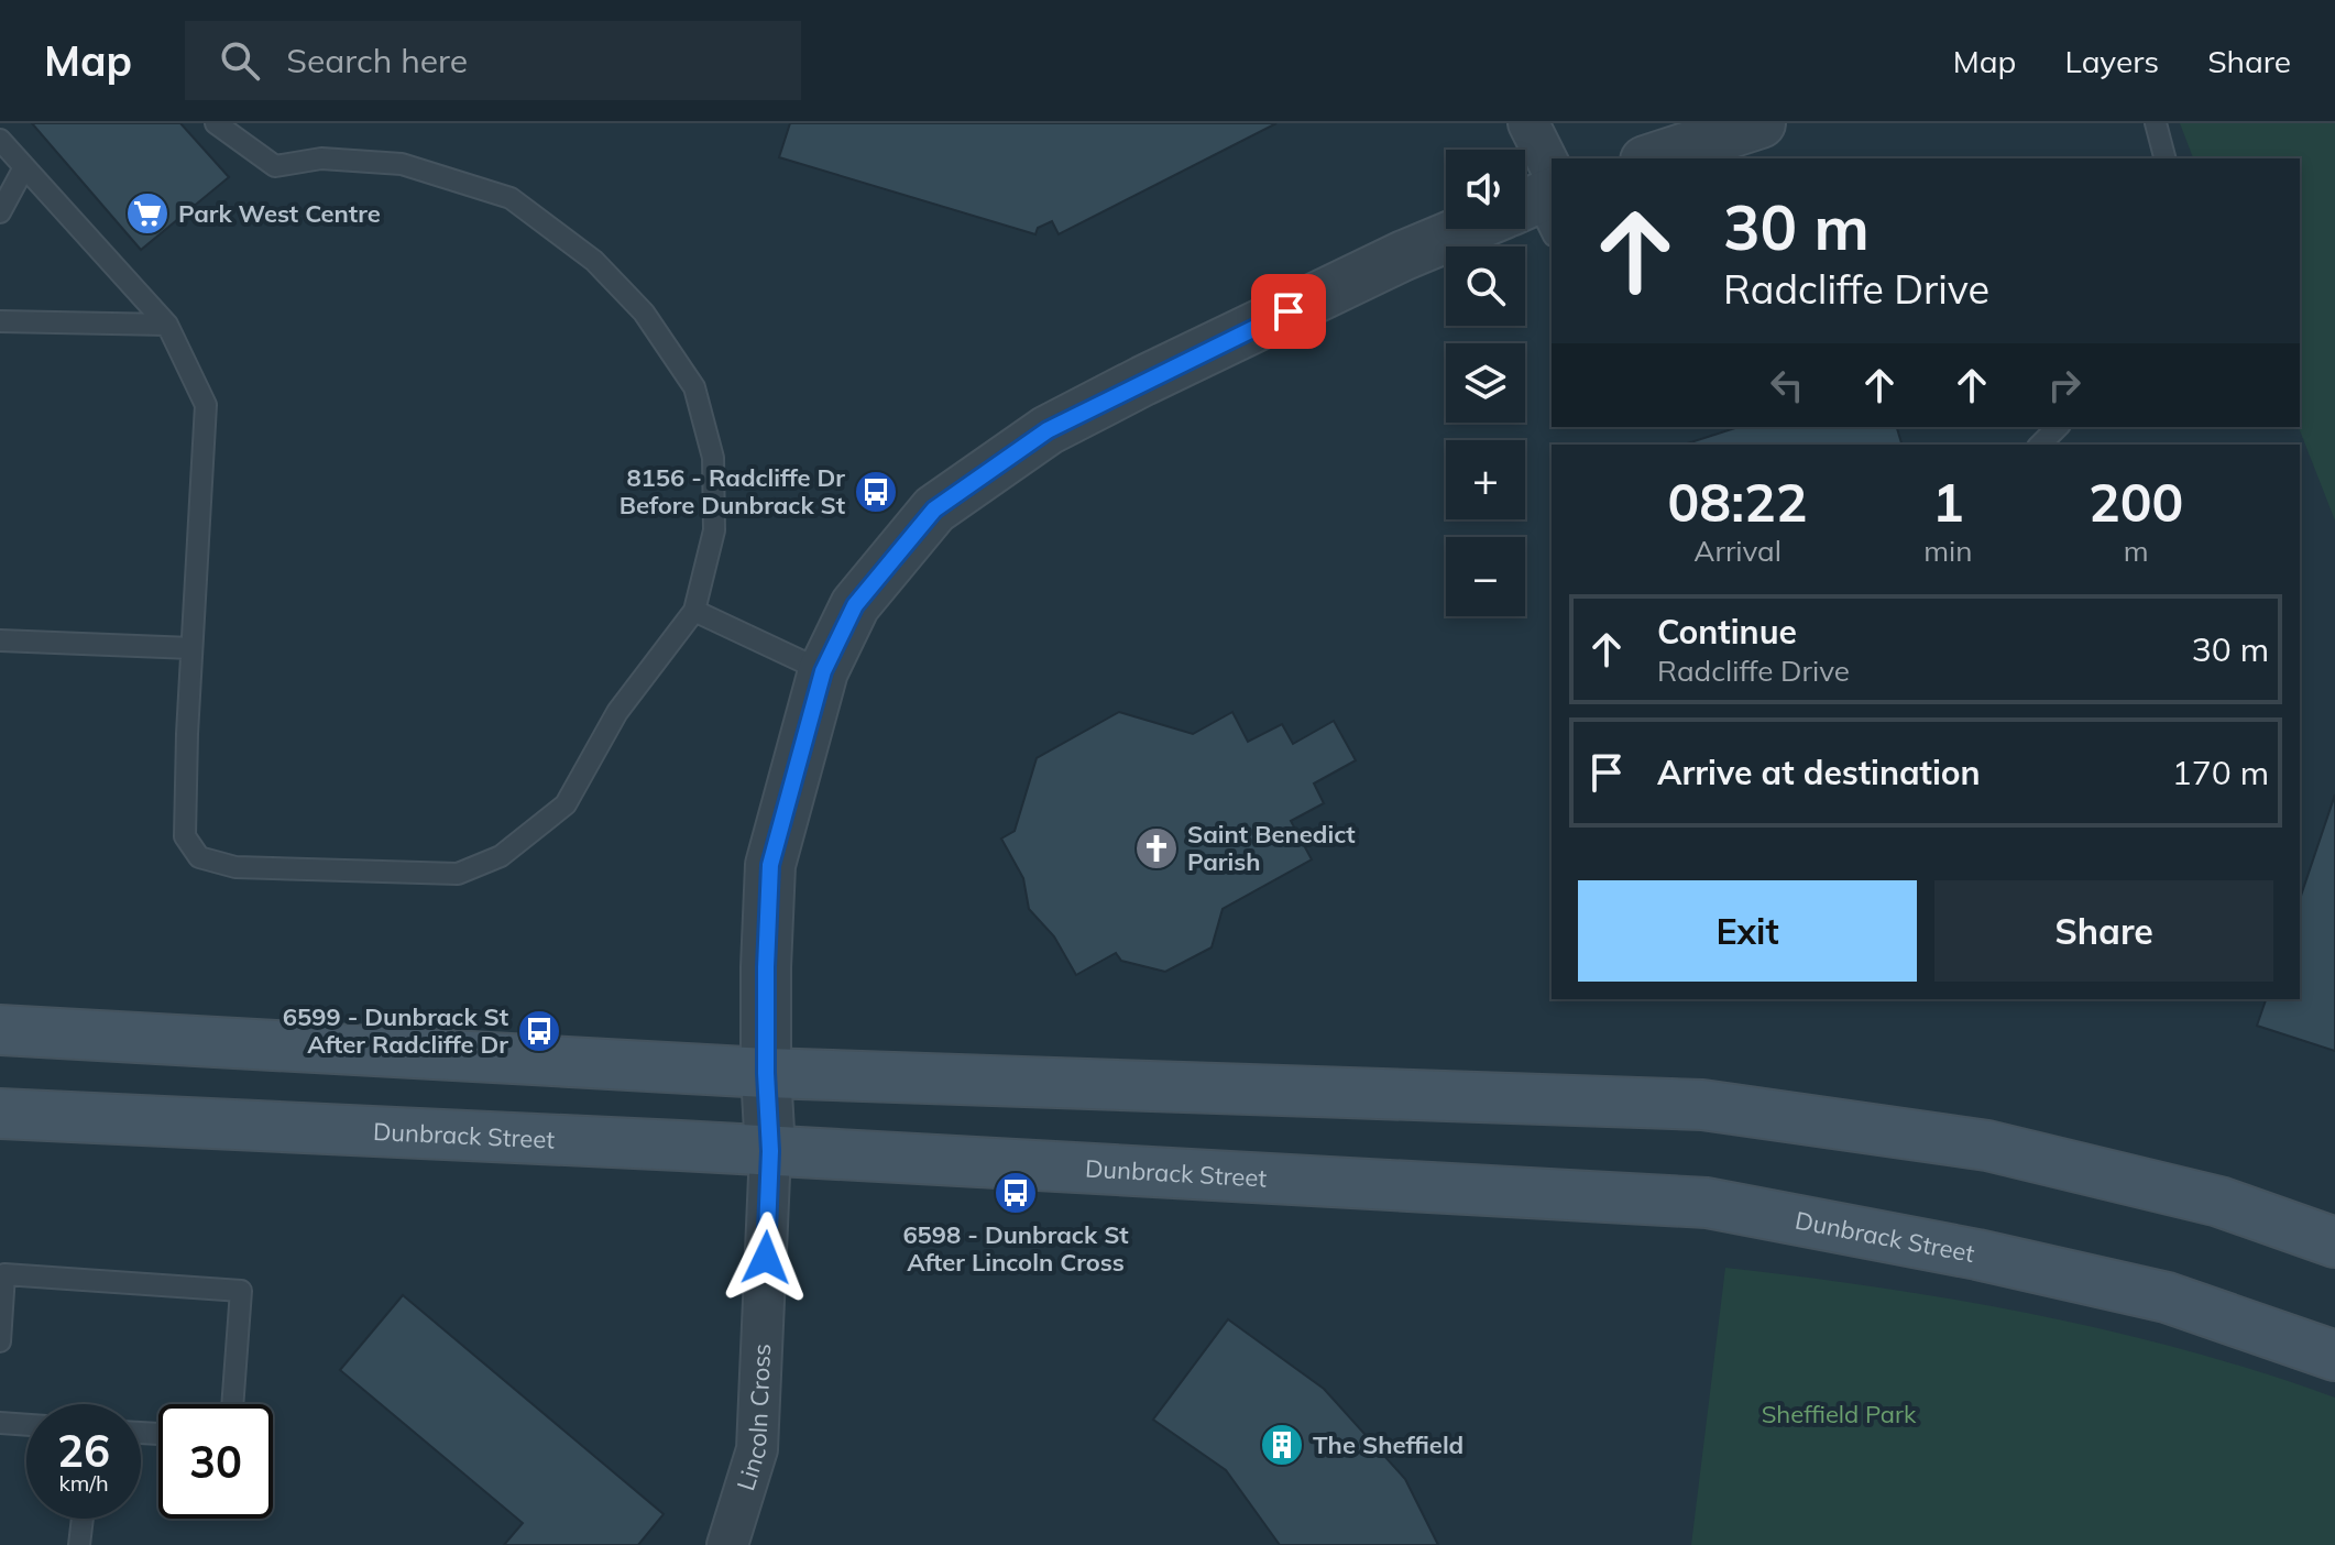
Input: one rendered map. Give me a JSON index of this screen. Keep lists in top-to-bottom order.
{
  "streets": {
    "main road": ["Dunbrack Street"],
    "street": ["Lincoln Cross"]
  },
  "crossings": [
    ["Dunbrack Street", "Lincoln Cross"]
  ],
  "parks": ["Sheffield Park"],
  "places": {
    "supermarket": ["Park West Centre"],
    "bus stop": ["8156 - Radcliffe Dr Before Dunbrack St", "6599 - Dunbrack St After Radcliffe Dr", "6598 - Dunbrack St After Lincoln Cross"],
    "church": ["Saint Benedict Parish"],
    "building": ["The Sheffield"]
  },
  "page": {
    "header": "Map",
    "search": "Search here",
    "nav": ["Map", "Layers", "Share"],
    "map_buttons": ["+", "−"],
    "turn": ["30 m", "Radcliffe Drive"],
    "eta": [
      "08:22",
      "Arrival",
      "1",
      "min",
      "200",
      "m"
    ],
    "list": [
      {
        "name": "Continue",
        "note": "Radcliffe Drive",
        "value": "30 m"
      },
      {
        "name": "Arrive at destination",
        "value": "170 m"
      }
    ],
    "buttons": ["Exit", "Share"],
    "speed": "26 km/h",
    "limit": "30"
  }
}
